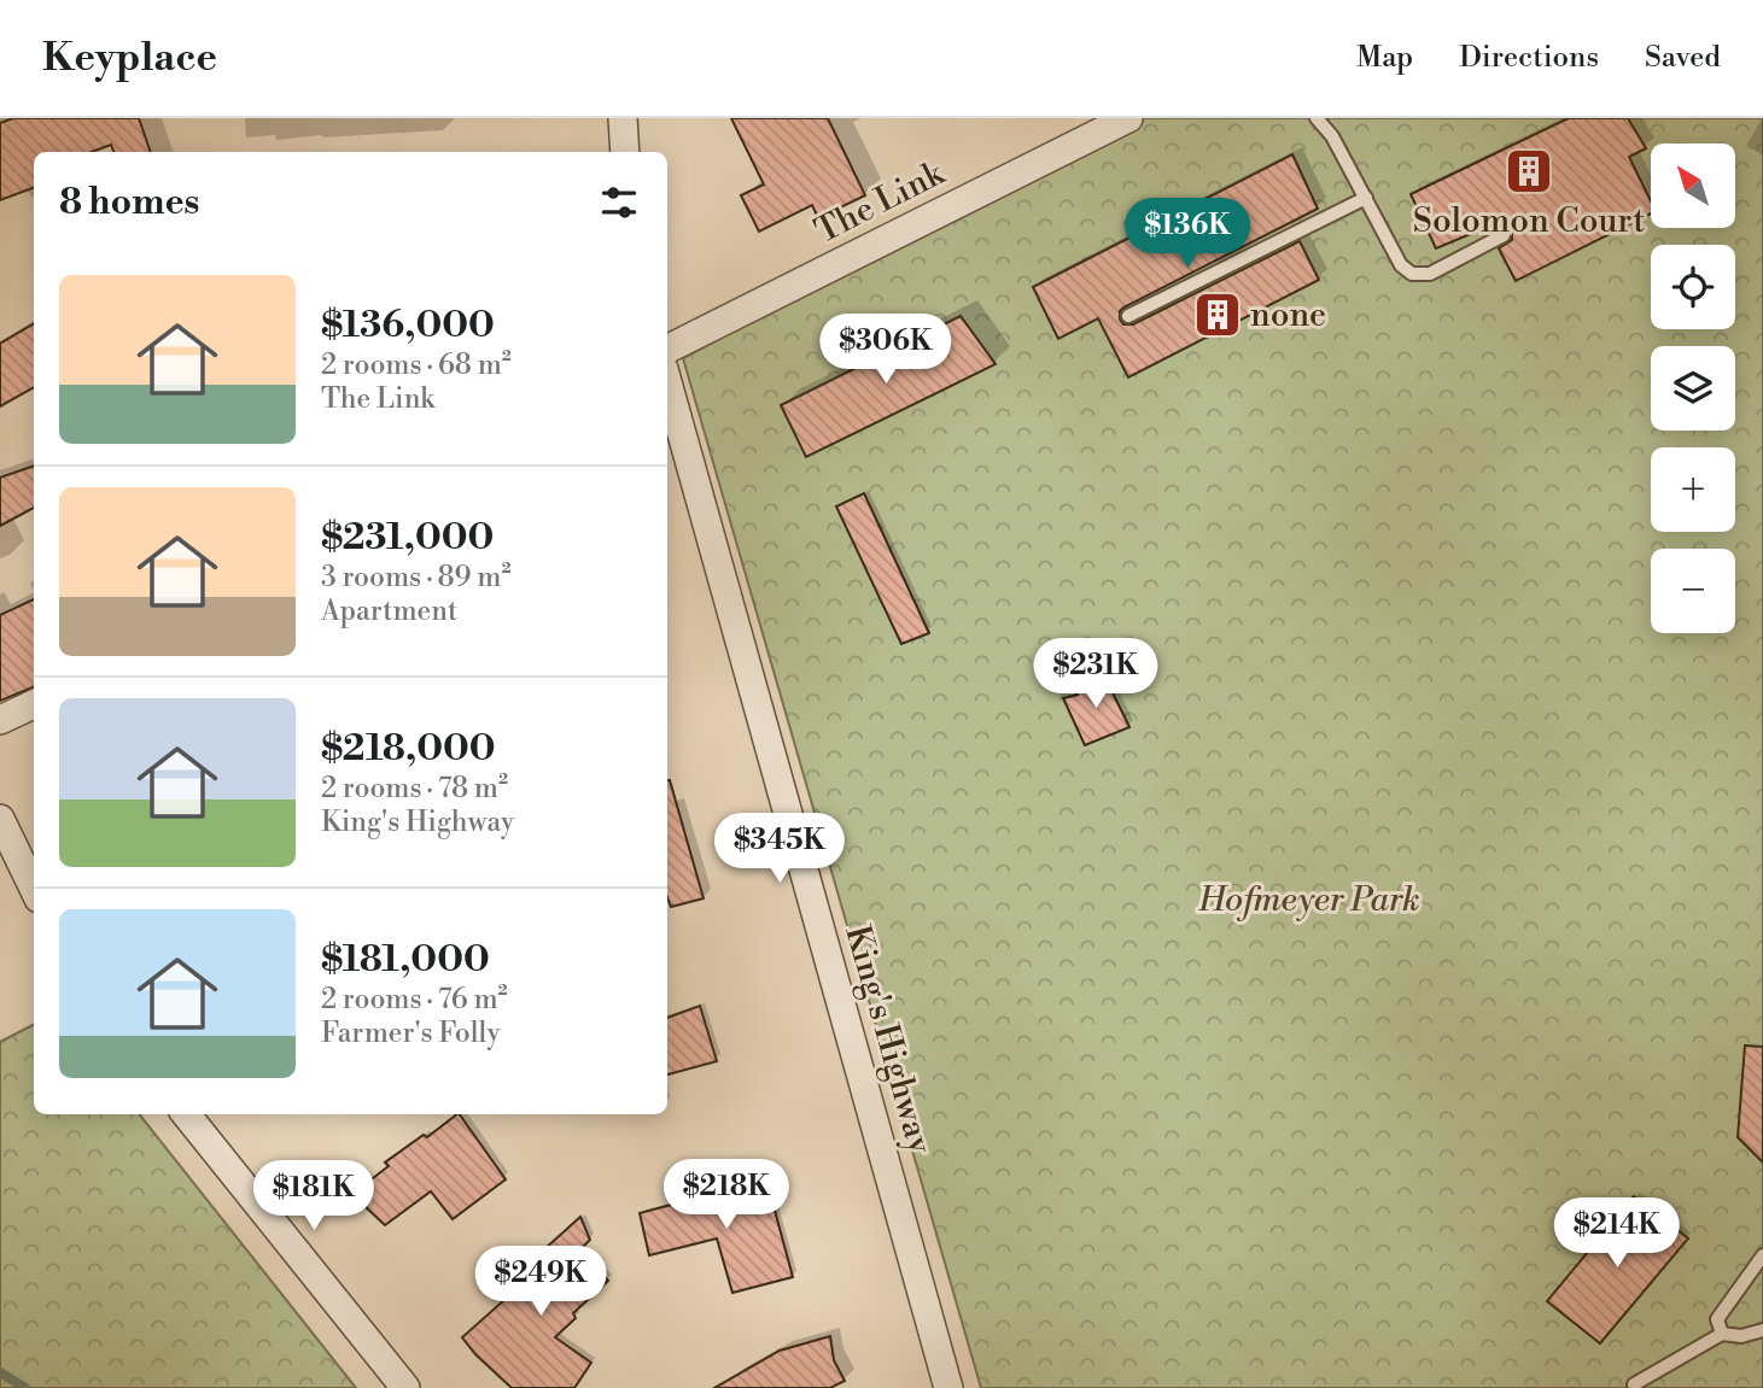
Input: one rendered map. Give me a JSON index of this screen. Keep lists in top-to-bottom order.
{
  "streets": {
    "street": ["The Link", "King's Highway"]
  },
  "parks": ["Hofmeyer Park"],
  "places": {
    "building": ["Solomon Court", "none"]
  },
  "north": "top left",
  "page": {
    "header": "Keyplace",
    "nav": ["Map", "Directions", "Saved"],
    "map_buttons": ["+", "−"],
    "heading": "8 homes",
    "price": [
      "$136K",
      "$306K",
      "$231K",
      "$345K",
      "$218K",
      "$181K",
      "$214K",
      "$249K"
    ],
    "list": [
      {
        "name": "$136,000",
        "note": "2 rooms · 68 m² · The Link"
      },
      {
        "name": "$231,000",
        "note": "3 rooms · 89 m² · Apartment"
      },
      {
        "name": "$218,000",
        "note": "2 rooms · 78 m² · King's Highway"
      },
      {
        "name": "$181,000",
        "note": "2 rooms · 76 m² · Farmer's Folly"
      }
    ]
  }
}
